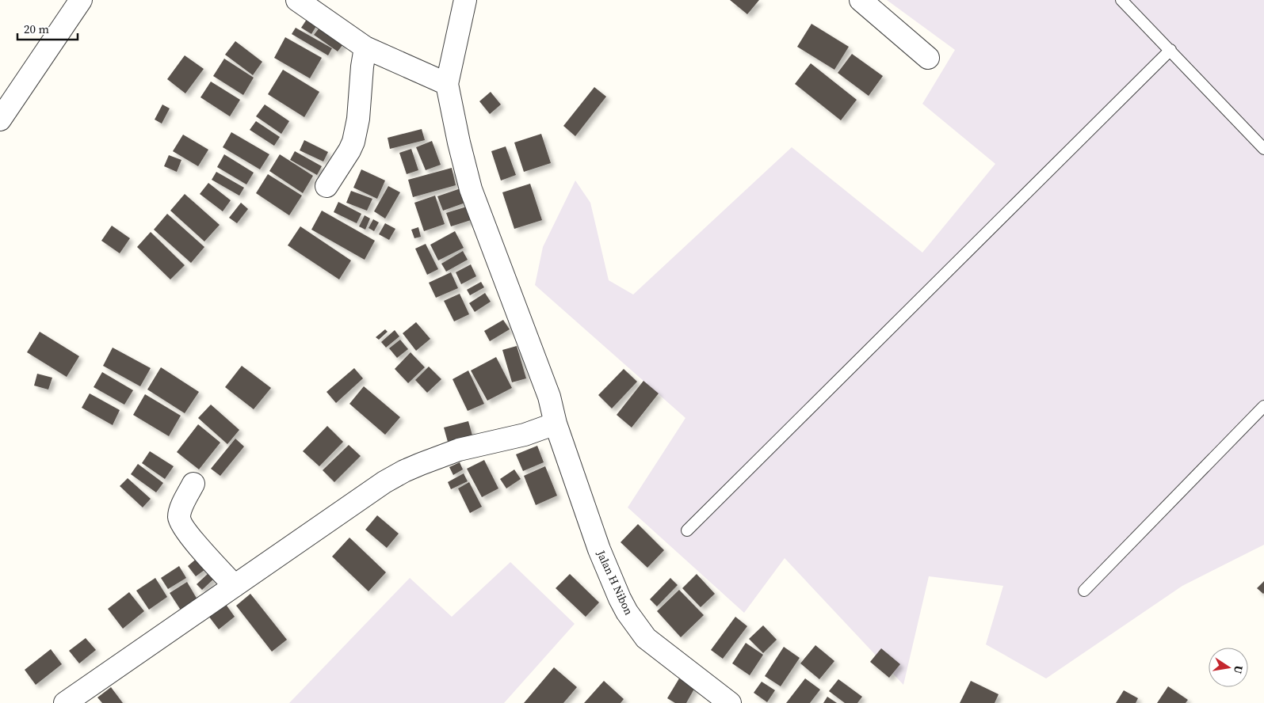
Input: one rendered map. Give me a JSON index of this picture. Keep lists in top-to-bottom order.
{
  "streets": {
    "street": ["Jalan H Nibon"]
  },
  "scale_bar": "20 m",
  "north": "right"
}
